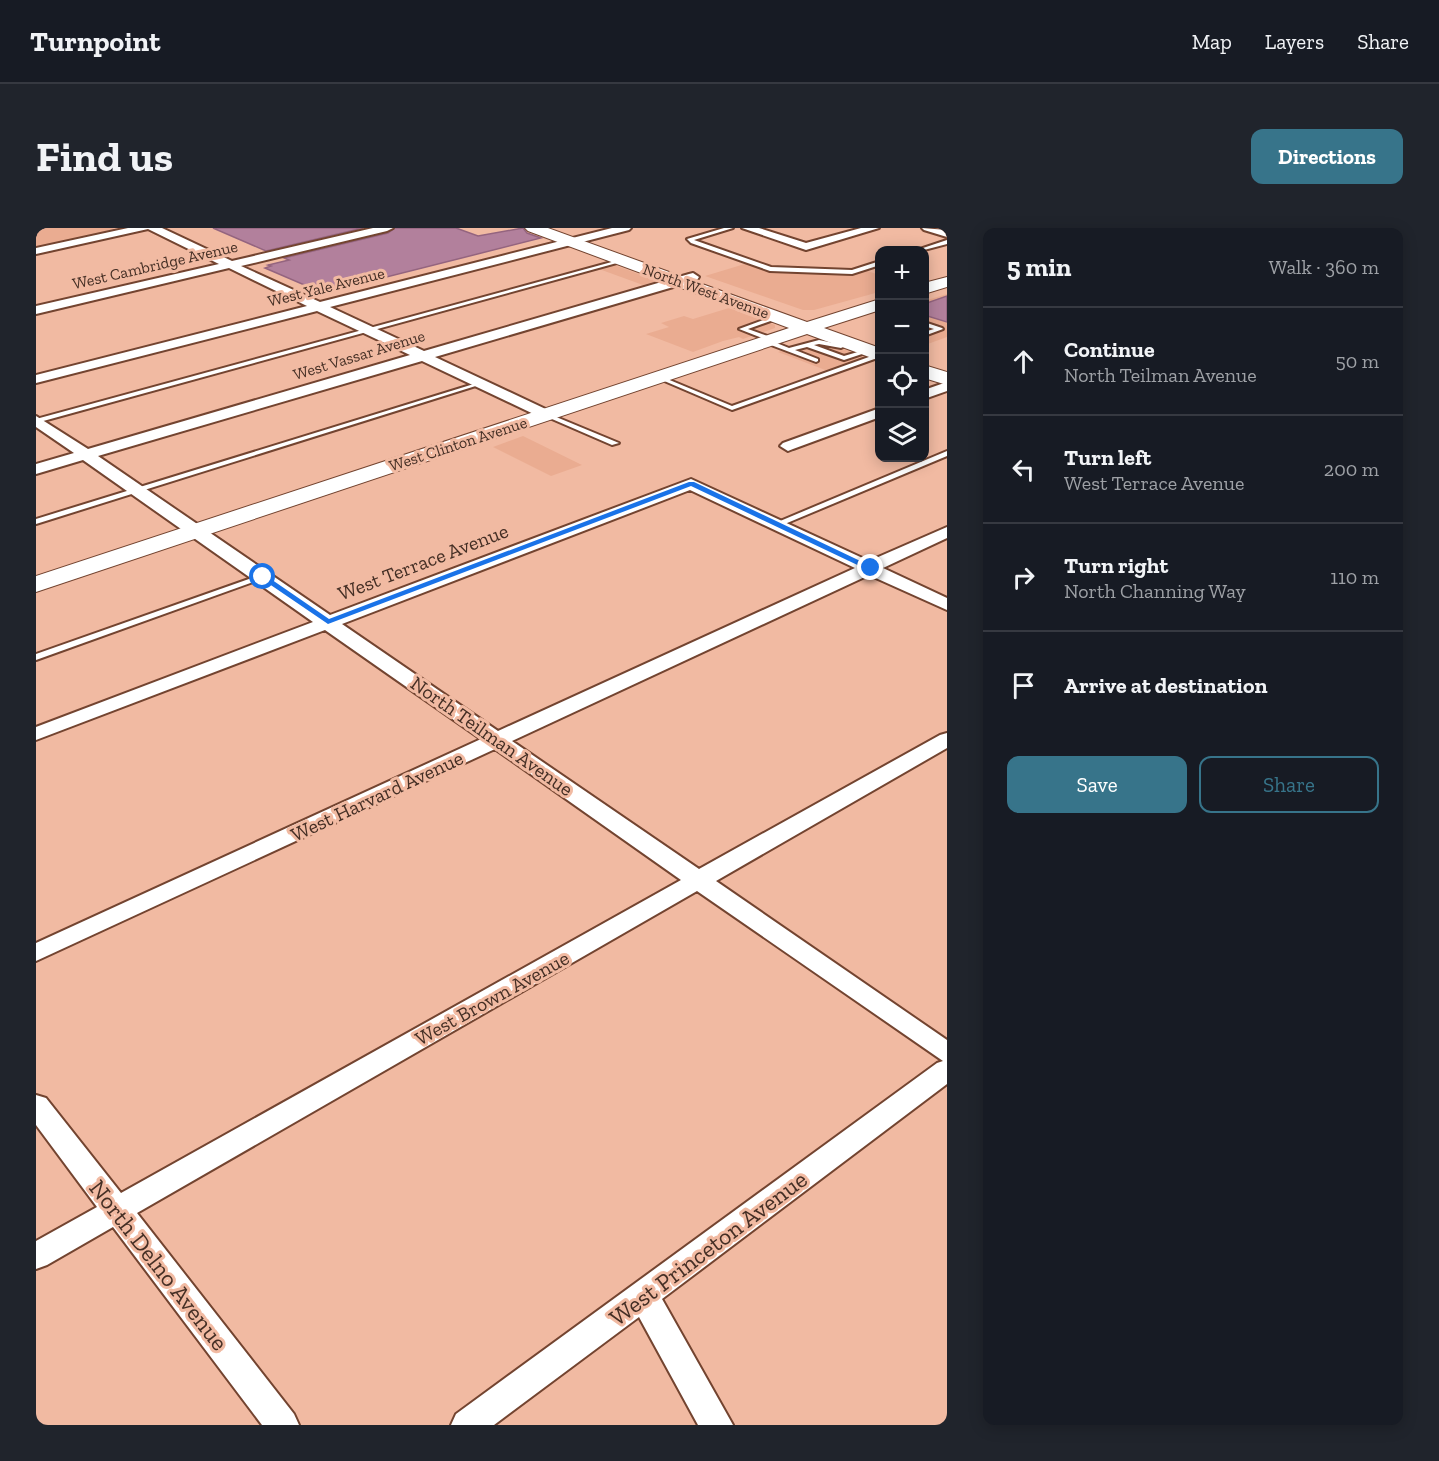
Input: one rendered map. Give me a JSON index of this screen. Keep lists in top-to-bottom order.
{
  "streets": {
    "main road": ["North West Avenue", "West Clinton Avenue"],
    "street": [
      "West Cambridge Avenue",
      "West Yale Avenue",
      "West Vassar Avenue",
      "West Terrace Avenue",
      "North Teilman Avenue",
      "West Harvard Avenue",
      "West Brown Avenue",
      "West Princeton Avenue",
      "North Delno Avenue"
    ]
  },
  "crossings": [
    ["West Yale Avenue", "North West Avenue"],
    ["North West Avenue", "West Vassar Avenue"],
    ["North West Avenue", "West Clinton Avenue"],
    ["West Vassar Avenue", "North Teilman Avenue"],
    ["West Clinton Avenue", "North Teilman Avenue"],
    ["West Terrace Avenue", "North Teilman Avenue"],
    ["North Teilman Avenue", "West Harvard Avenue"],
    ["North Teilman Avenue", "West Brown Avenue"],
    ["West Brown Avenue", "North Delno Avenue"]
  ],
  "page": {
    "header": "Turnpoint",
    "nav": ["Map", "Layers", "Share"],
    "buttons": [
      "Directions",
      ["Save", "Share"]
    ],
    "title": "Find us",
    "heading": ["5 min", "Walk · 360 m"],
    "map_buttons": ["+", "−"],
    "list": [
      ["Continue", "North Teilman Avenue", "50 m"],
      ["Turn left", "West Terrace Avenue", "200 m"],
      ["Turn right", "North Channing Way", "110 m"],
      "Arrive at destination"
    ]
  }
}
